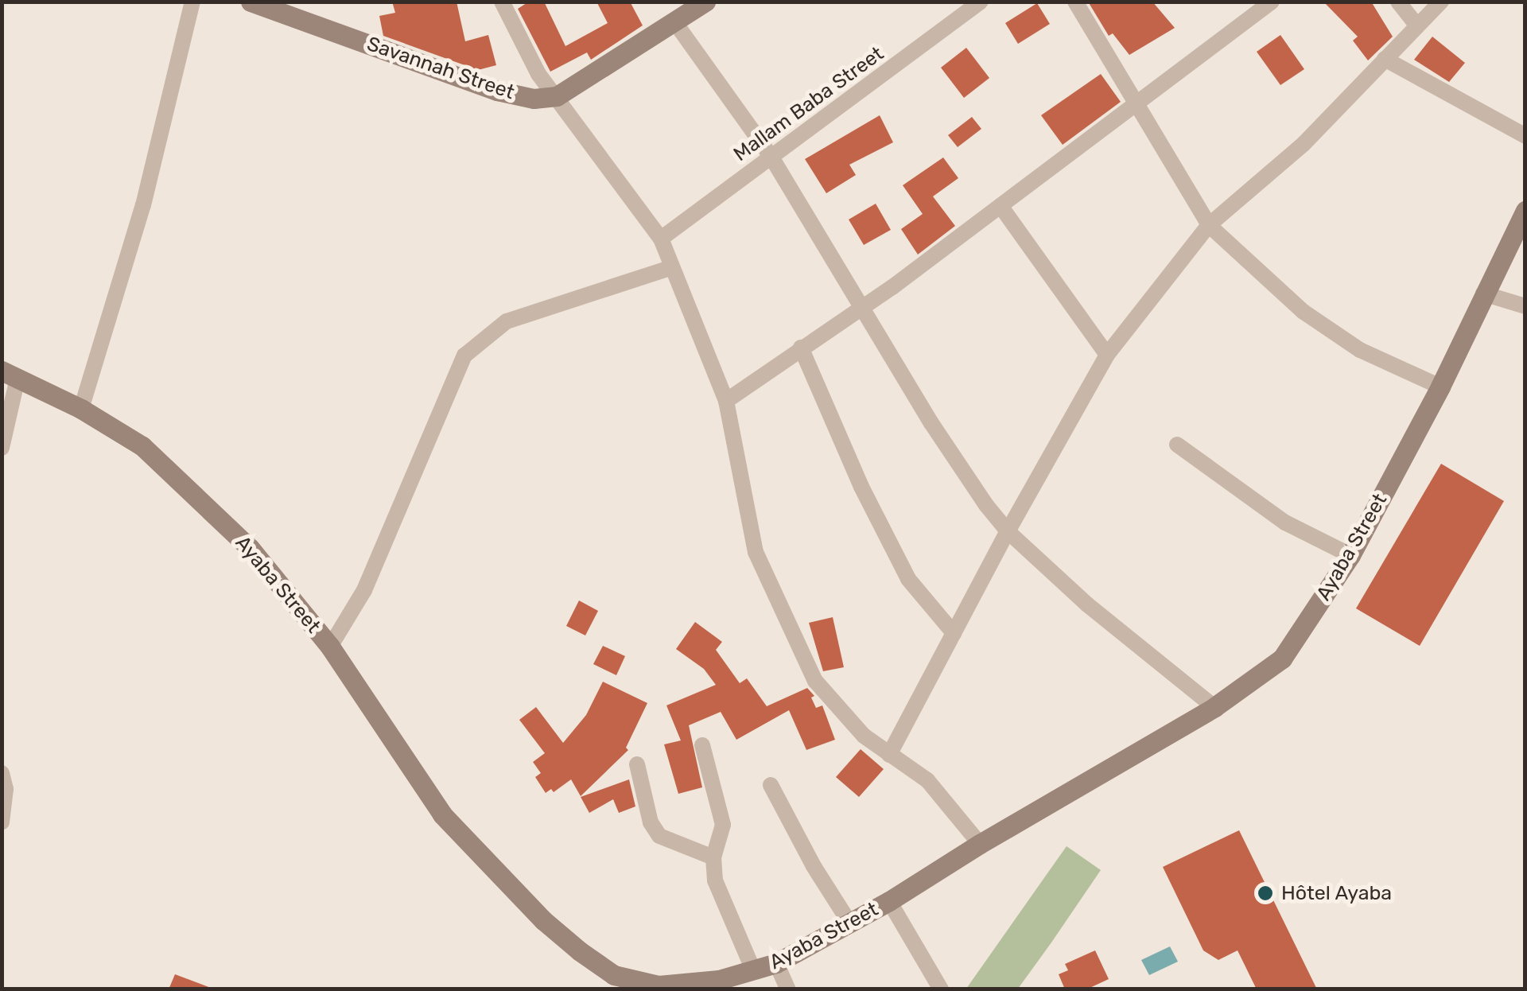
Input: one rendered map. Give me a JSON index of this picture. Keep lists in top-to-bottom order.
{
  "streets": {
    "main road": ["Savannah Street", "Ayaba Street"],
    "street": ["Mallam Baba Street"]
  },
  "places": ["Hôtel Ayaba"]
}
